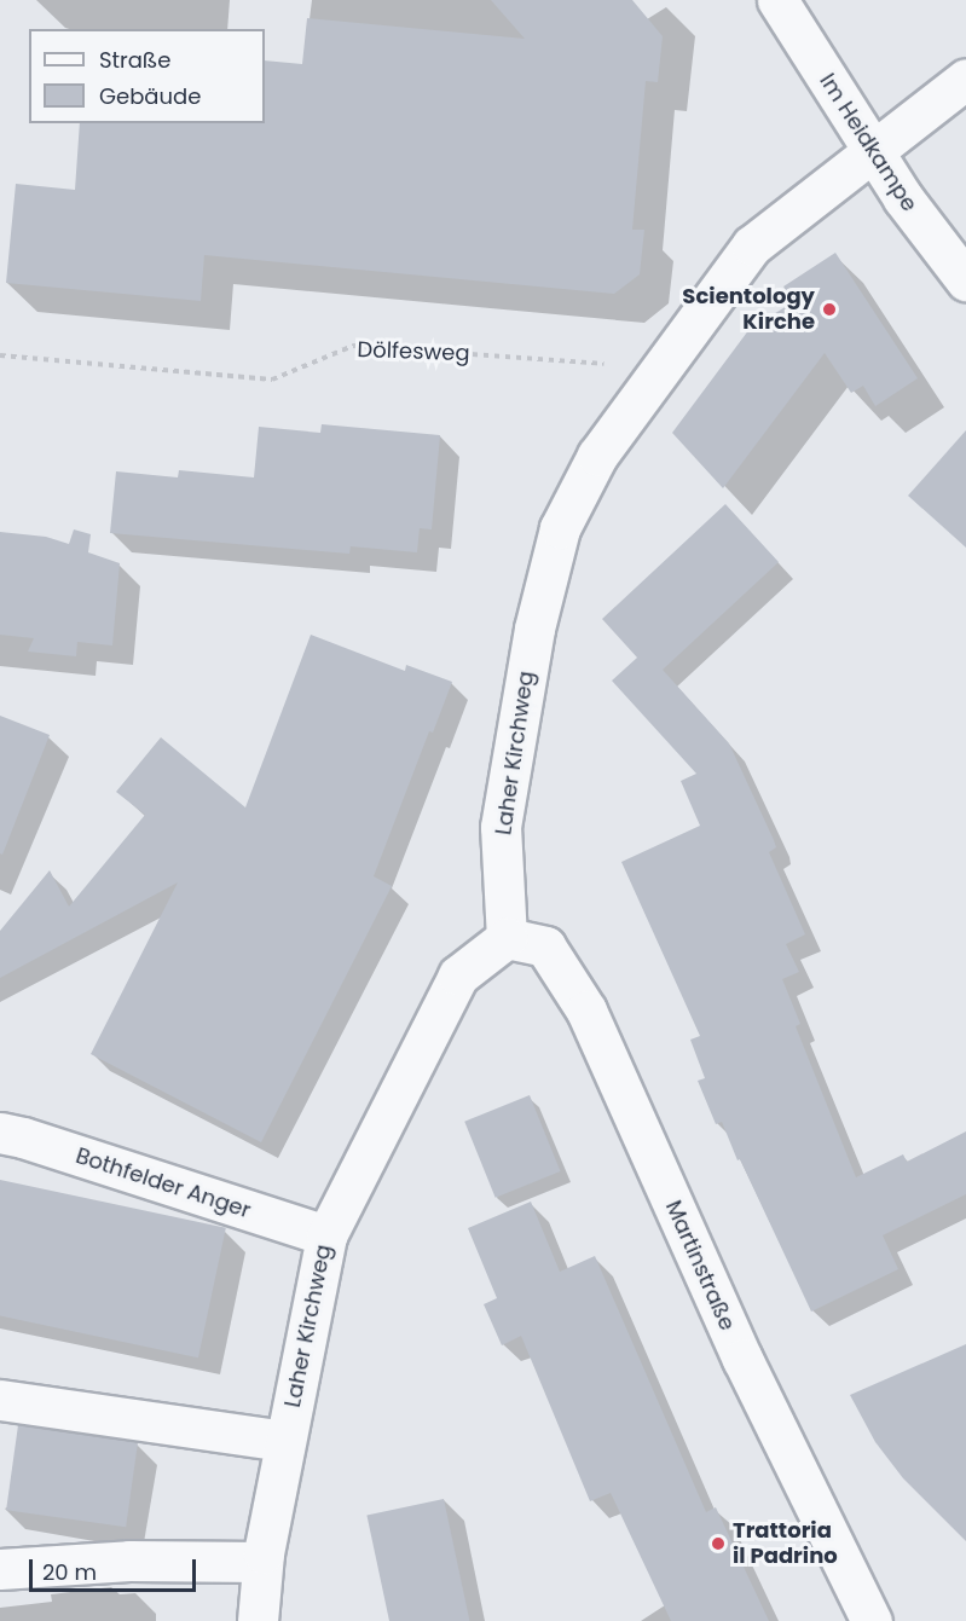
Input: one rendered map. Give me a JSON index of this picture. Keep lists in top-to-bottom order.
{
  "streets": {
    "street": [
      "Im Heidkampe",
      "Laher Kirchweg",
      "Bothfelder Anger",
      "Martinstraße"
    ],
    "path": ["Dölfesweg"]
  },
  "crossings": [
    ["Im Heidkampe", "Laher Kirchweg"],
    ["Dölfesweg", "Laher Kirchweg"],
    ["Laher Kirchweg", "Bothfelder Anger"],
    ["Laher Kirchweg", "Martinstraße"]
  ],
  "places": ["Scientology Kirche", "Trattoria il Padrino"],
  "legend": ["Straße", "Gebäude"],
  "scale_bar": "20 m"
}
